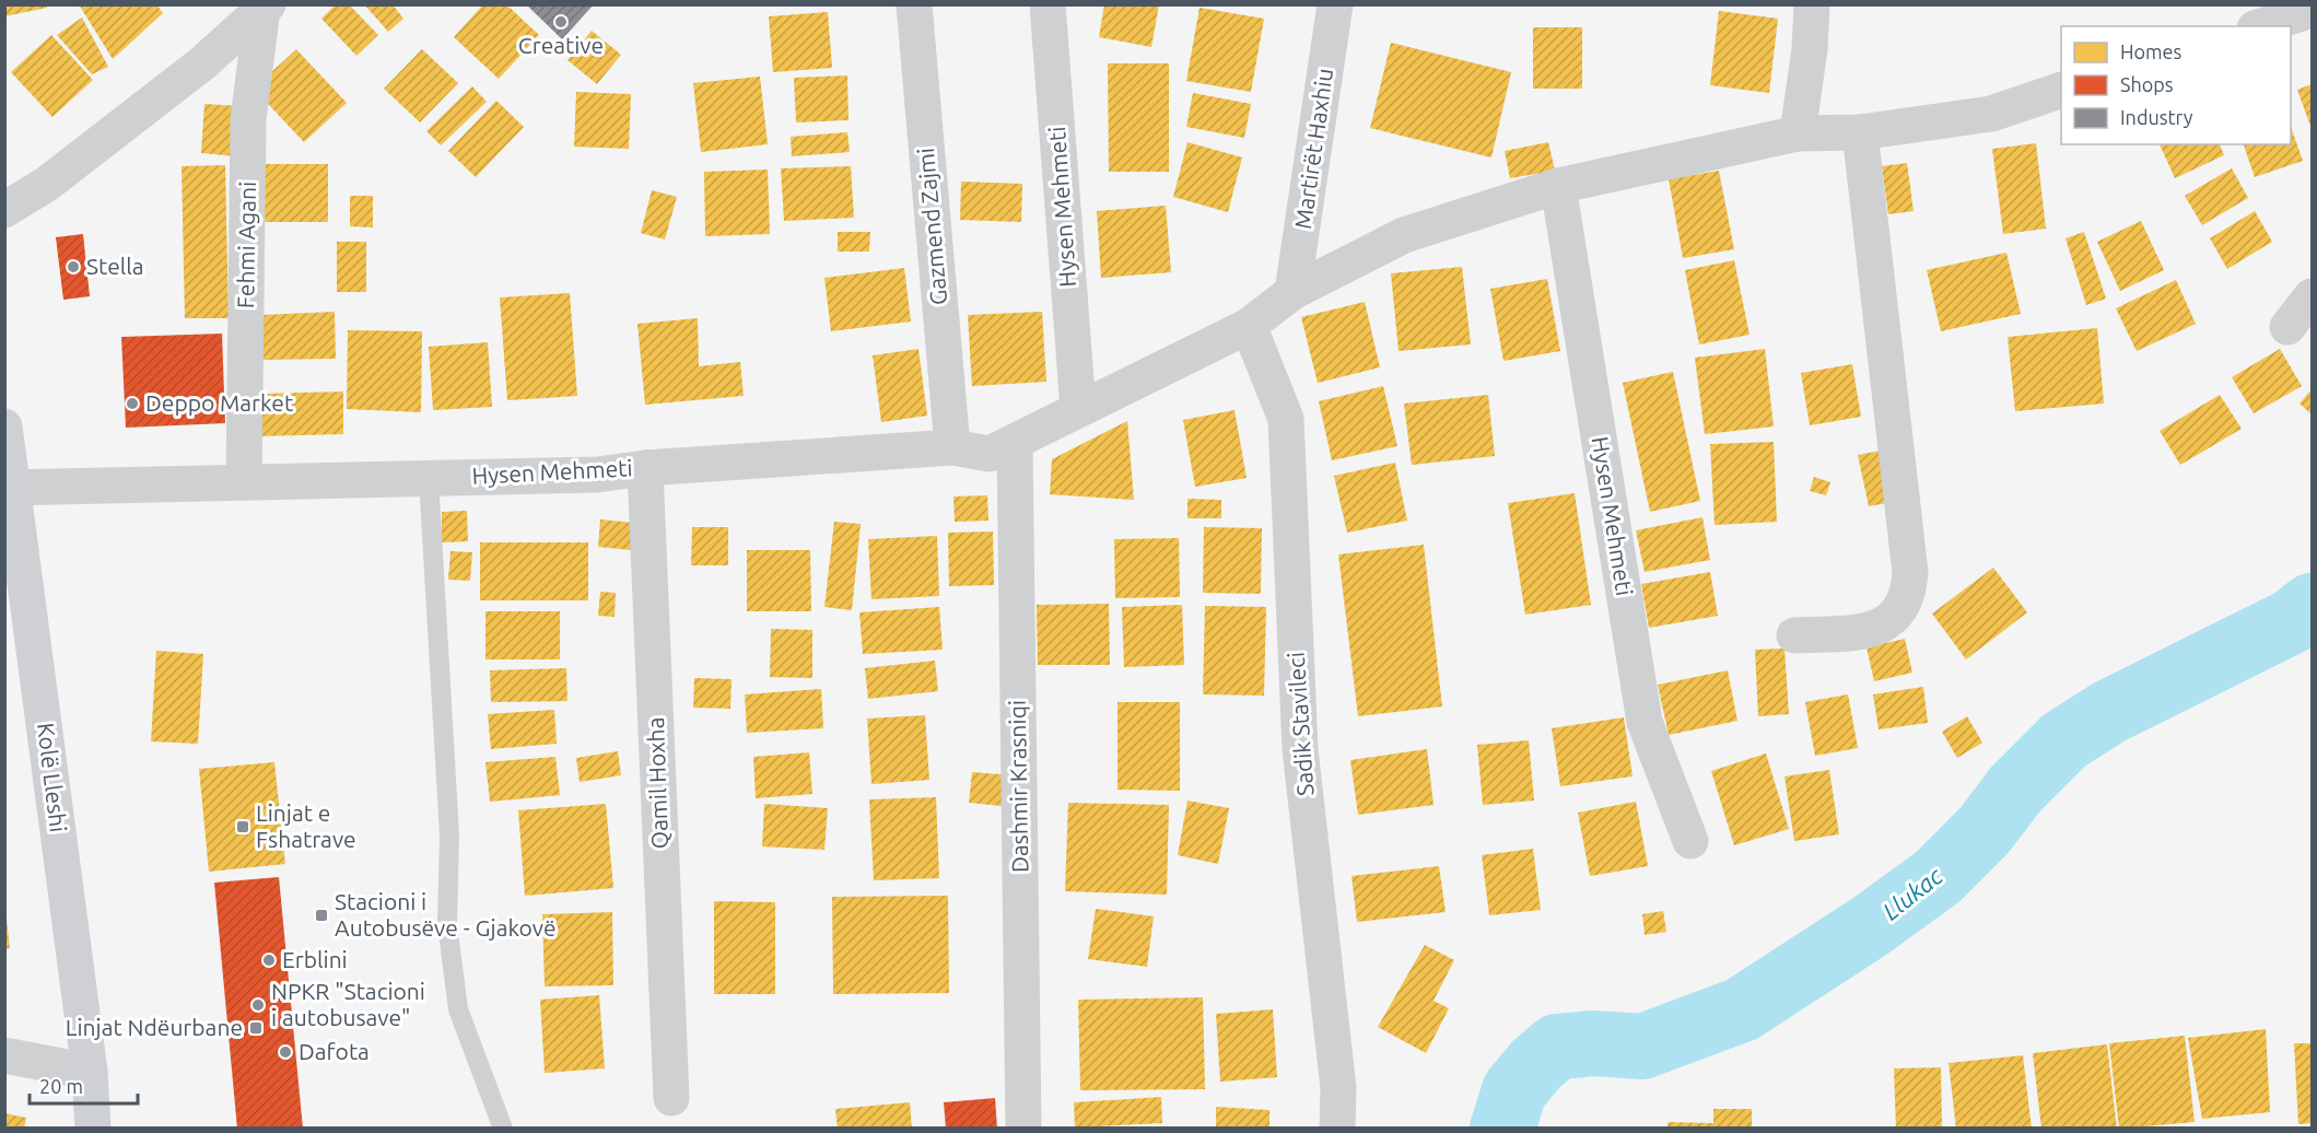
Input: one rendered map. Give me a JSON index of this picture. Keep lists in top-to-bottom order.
{
  "streets": {
    "street": [
      "Martirët Haxhiu",
      "Hysen Mehmeti",
      "Gazmend Zajmi",
      "Fehmi Agani",
      "Sadik Stavileci",
      "Kolë Lleshi",
      "Qamil Hoxha",
      "Dashmir Krasniqi"
    ]
  },
  "crossings": [
    ["Martirët Haxhiu", "Hysen Mehmeti"],
    ["Hysen Mehmeti", "Gazmend Zajmi"],
    ["Hysen Mehmeti", "Fehmi Agani"],
    ["Hysen Mehmeti", "Sadik Stavileci"],
    ["Hysen Mehmeti", "Kolë Lleshi"],
    ["Hysen Mehmeti", "Qamil Hoxha"],
    ["Hysen Mehmeti", "Dashmir Krasniqi"]
  ],
  "water": ["Llukac"],
  "places": {
    "other": [
      "Creative",
      "Stella",
      "Deppo Market",
      "Erblini",
      "NPKR \"Stacioni i autobusave\"",
      "Dafota"
    ],
    "transit": ["Linjat e Fshatrave", "Stacioni i Autobusëve - Gjakovë", "Linjat Ndëurbane"]
  },
  "legend": ["Homes", "Shops", "Industry"],
  "scale_bar": "20 m"
}
